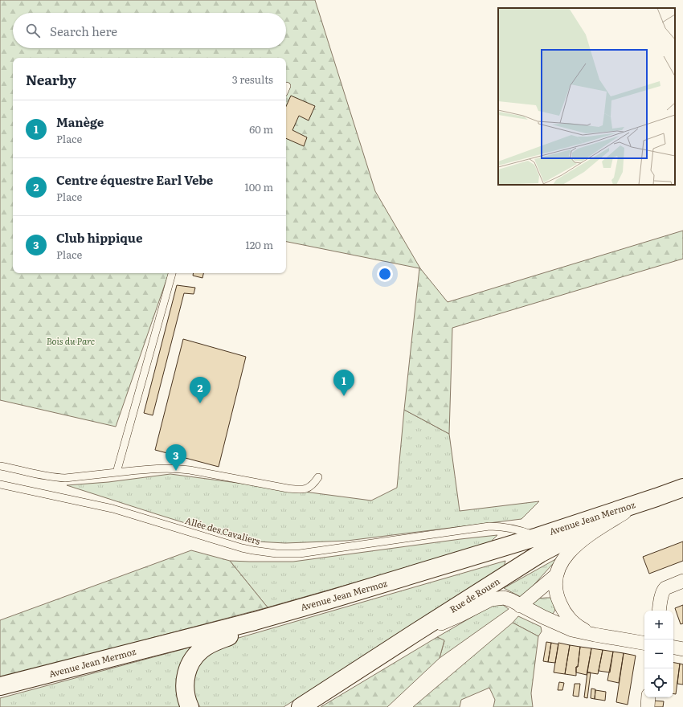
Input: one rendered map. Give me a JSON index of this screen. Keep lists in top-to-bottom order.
{
  "streets": {
    "main road": ["Avenue Jean Mermoz", "Rue de Rouen"],
    "lane": ["Allée des Cavaliers"]
  },
  "crossings": [
    ["Avenue Jean Mermoz", "Allée des Cavaliers"],
    ["Avenue Jean Mermoz", "Rue de Rouen"]
  ],
  "parks": ["Bois du Parc"],
  "page": {
    "search": "Search here",
    "heading": ["Nearby", "3 results"],
    "list": [
      {
        "mark": "1",
        "name": "Manège",
        "note": "Place",
        "value": "60 m"
      },
      {
        "mark": "2",
        "name": "Centre équestre Earl Vebe",
        "note": "Place",
        "value": "100 m"
      },
      {
        "mark": "3",
        "name": "Club hippique",
        "note": "Place",
        "value": "120 m"
      }
    ],
    "pins": ["1", "2", "3"],
    "map_buttons": ["+", "−"]
  }
}
